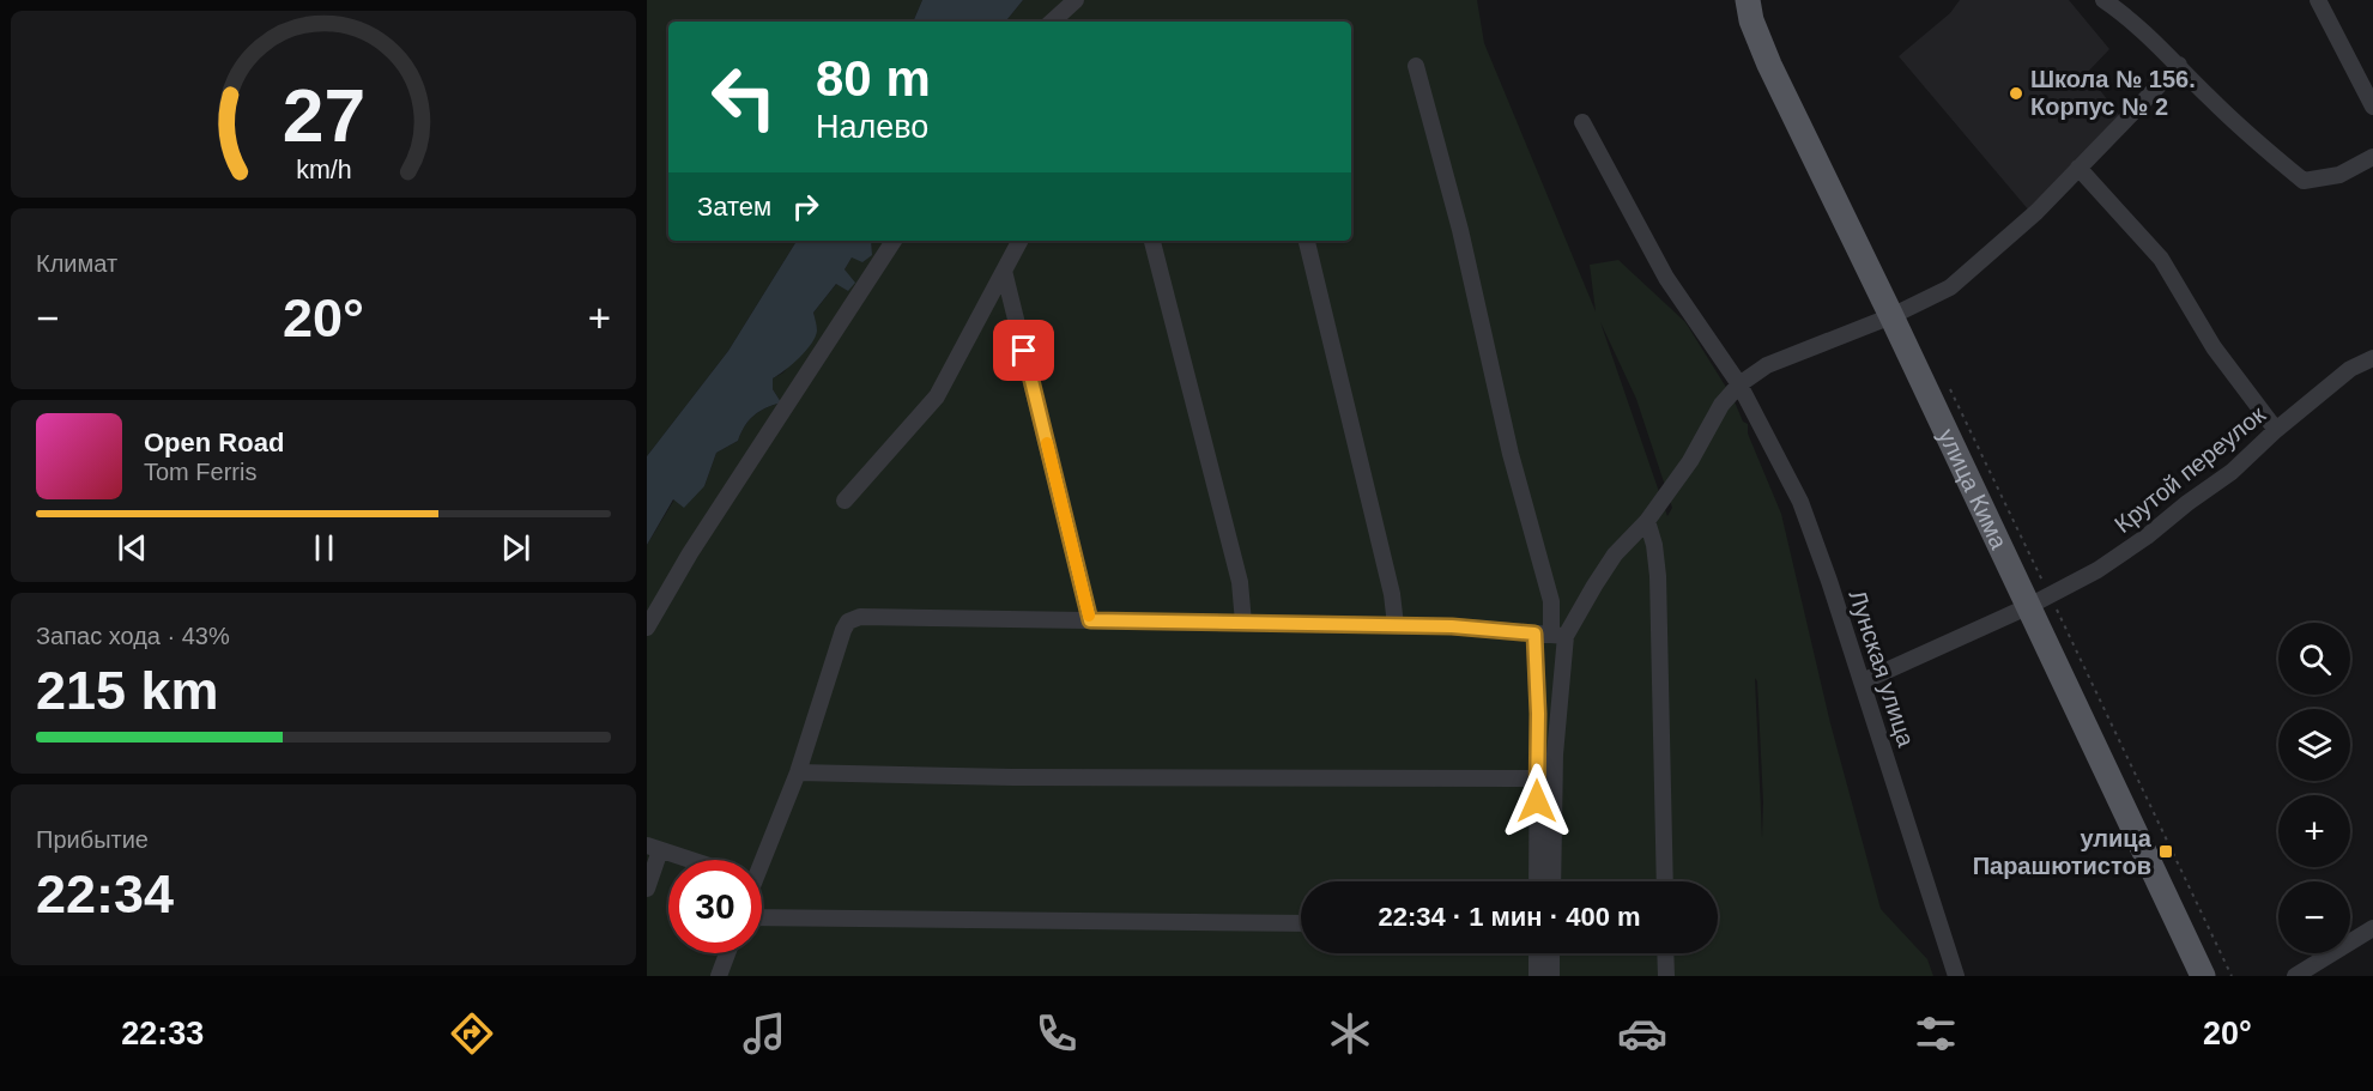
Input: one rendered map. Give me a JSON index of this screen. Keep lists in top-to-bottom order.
{
  "streets": {
    "main road": ["улица Кима"],
    "street": ["Крутой переулок", "Лунская улица"]
  },
  "crossings": [
    ["Крутой переулок", "улица Кима"],
    ["Крутой переулок", "Лунская улица"]
  ],
  "places": {
    "other": ["Школа № 156. Корпус № 2"],
    "transit": ["улица Парашютистов"]
  },
  "page": {
    "turn": ["80 m", "Налево"],
    "then": "Затем",
    "tile": [
      "Климат",
      ["Запас хода · 43%", "215 km"],
      ["Прибытие", "22:34"]
    ],
    "heat": ["−", "20°", "+"],
    "song": ["Open Road", "Tom Ferris"],
    "map_buttons": ["+", "−"],
    "limit": "30",
    "trip": "22:34 · 1 мин · 400 m",
    "tabs": ["22:33", "20°"],
    "gauge": ["27", "km/h"]
  }
}
